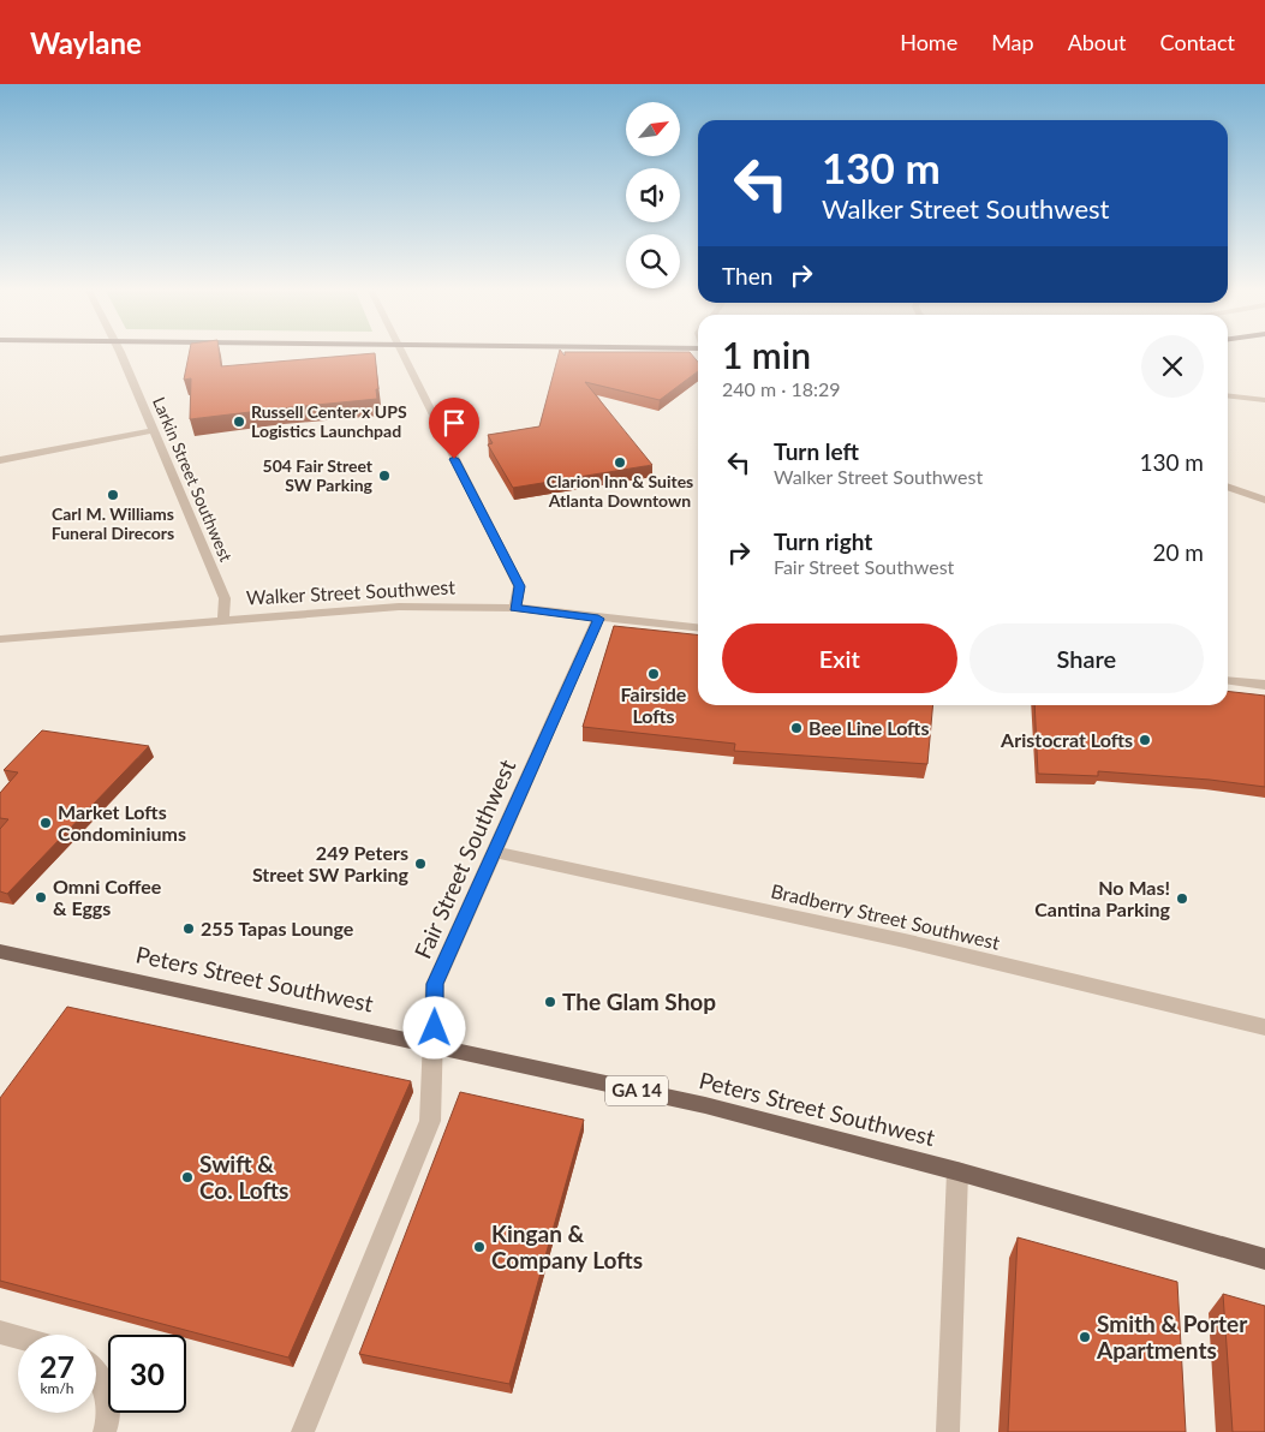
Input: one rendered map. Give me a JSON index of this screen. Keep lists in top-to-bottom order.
{
  "streets": {
    "main road": ["Peters Street Southwest", "GA 14"],
    "street": [
      "Larkin Street Southwest",
      "Walker Street Southwest",
      "Fair Street Southwest",
      "Bradberry Street Southwest"
    ]
  },
  "crossings": [
    ["Larkin Street Southwest", "Walker Street Southwest"],
    ["Walker Street Southwest", "Fair Street Southwest"],
    ["Fair Street Southwest", "Bradberry Street Southwest"],
    ["Fair Street Southwest", "Peters Street Southwest"]
  ],
  "places": [
    "Russell Center x UPS Logistics Launchpad",
    "Clarion Inn & Suites Atlanta Downtown",
    "504 Fair Street SW Parking",
    "Carl M. Williams Funeral Direcors",
    "Fairside Lofts",
    "Bee Line Lofts",
    "Aristocrat Lofts",
    "Market Lofts Condominiums",
    "249 Peters Street SW Parking",
    "Omni Coffee & Eggs",
    "No Mas! Cantina Parking",
    "255 Tapas Lounge",
    "The Glam Shop",
    "Swift & Co. Lofts",
    "Kingan & Company Lofts",
    "Smith & Porter Apartments"
  ],
  "north": "top right",
  "page": {
    "header": "Waylane",
    "nav": [
      "Home",
      "Map",
      "About",
      "Contact"
    ],
    "turn": ["130 m", "Walker Street Southwest"],
    "then": "Then",
    "heading": ["1 min", "240 m · 18:29"],
    "list": [
      {
        "name": "Turn left",
        "note": "Walker Street Southwest",
        "value": "130 m"
      },
      {
        "name": "Turn right",
        "note": "Fair Street Southwest",
        "value": "20 m"
      }
    ],
    "buttons": ["Exit", "Share"],
    "speed": "27 km/h",
    "limit": "30"
  }
}
